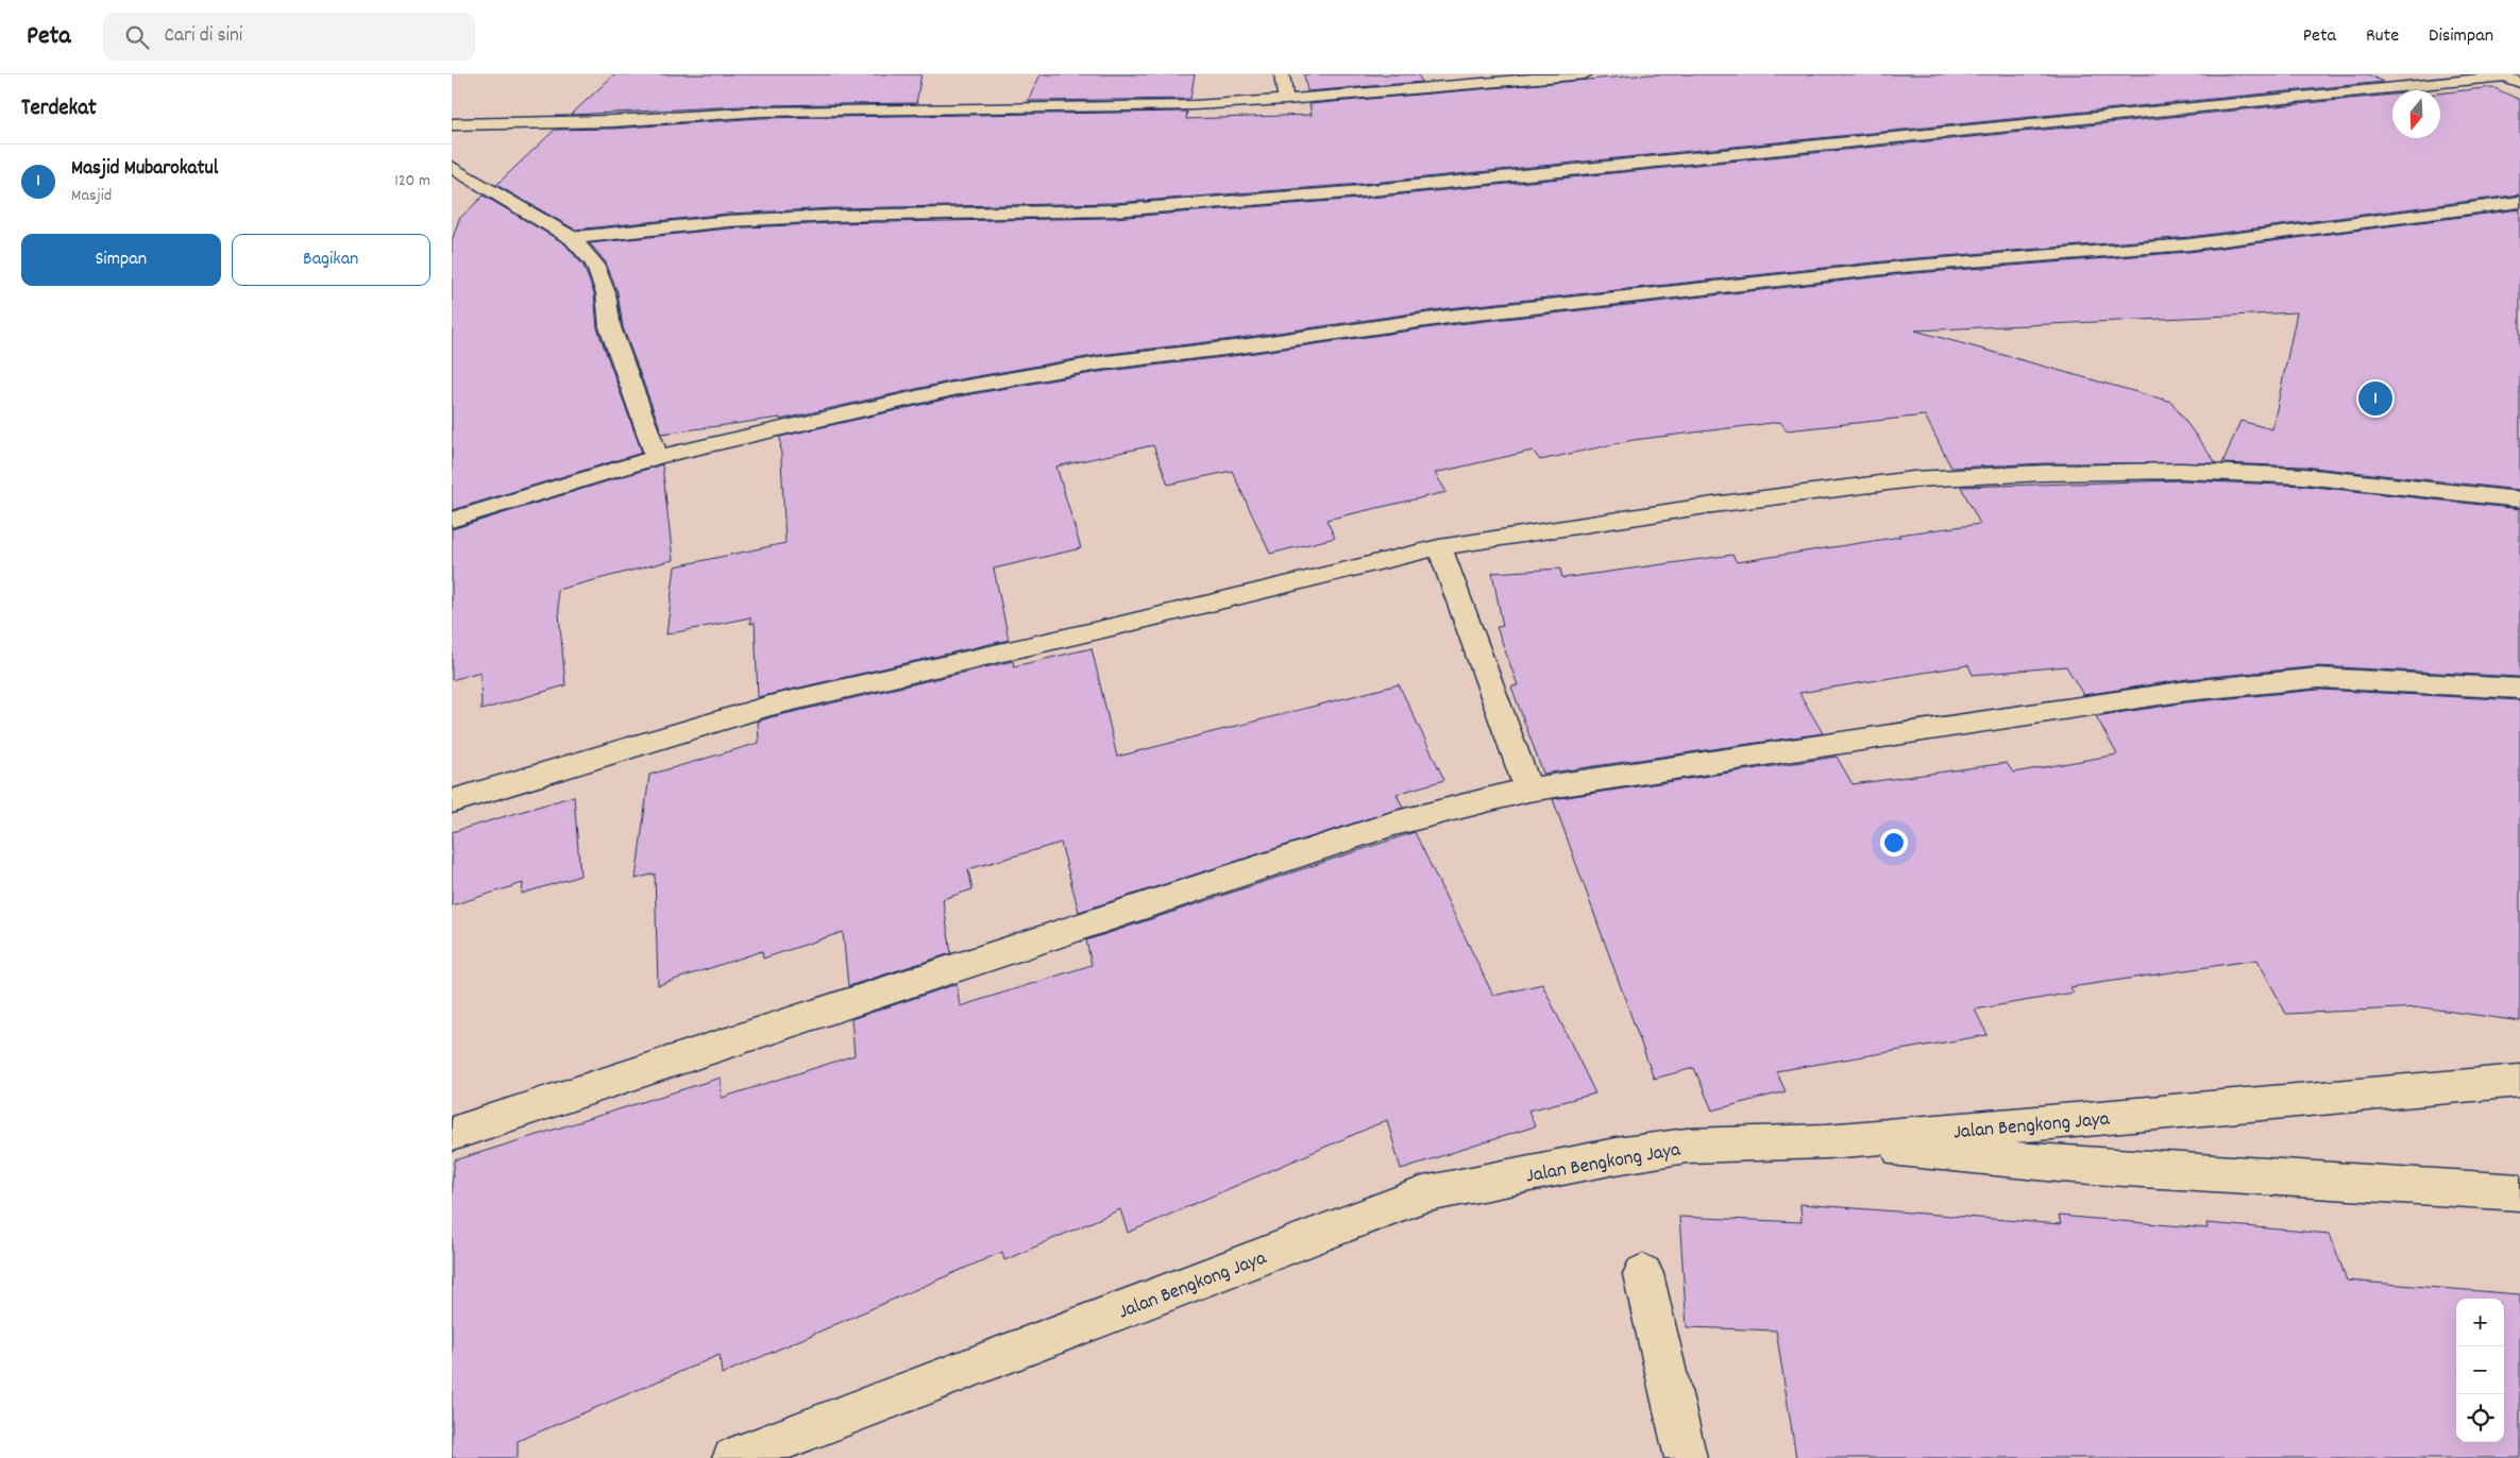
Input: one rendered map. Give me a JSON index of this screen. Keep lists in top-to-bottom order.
{
  "streets": {
    "street": ["Jalan Bengkong Jaya"]
  },
  "north": "bottom",
  "page": {
    "header": "Peta",
    "search": "Cari di sini",
    "nav": ["Peta", "Rute", "Disimpan"],
    "heading": "Terdekat",
    "list": [
      {
        "mark": "1",
        "name": "Masjid Mubarokatul",
        "note": "Masjid",
        "value": "120 m"
      }
    ],
    "buttons": ["Simpan", "Bagikan"],
    "pins": "1",
    "map_buttons": ["+", "−"]
  }
}
